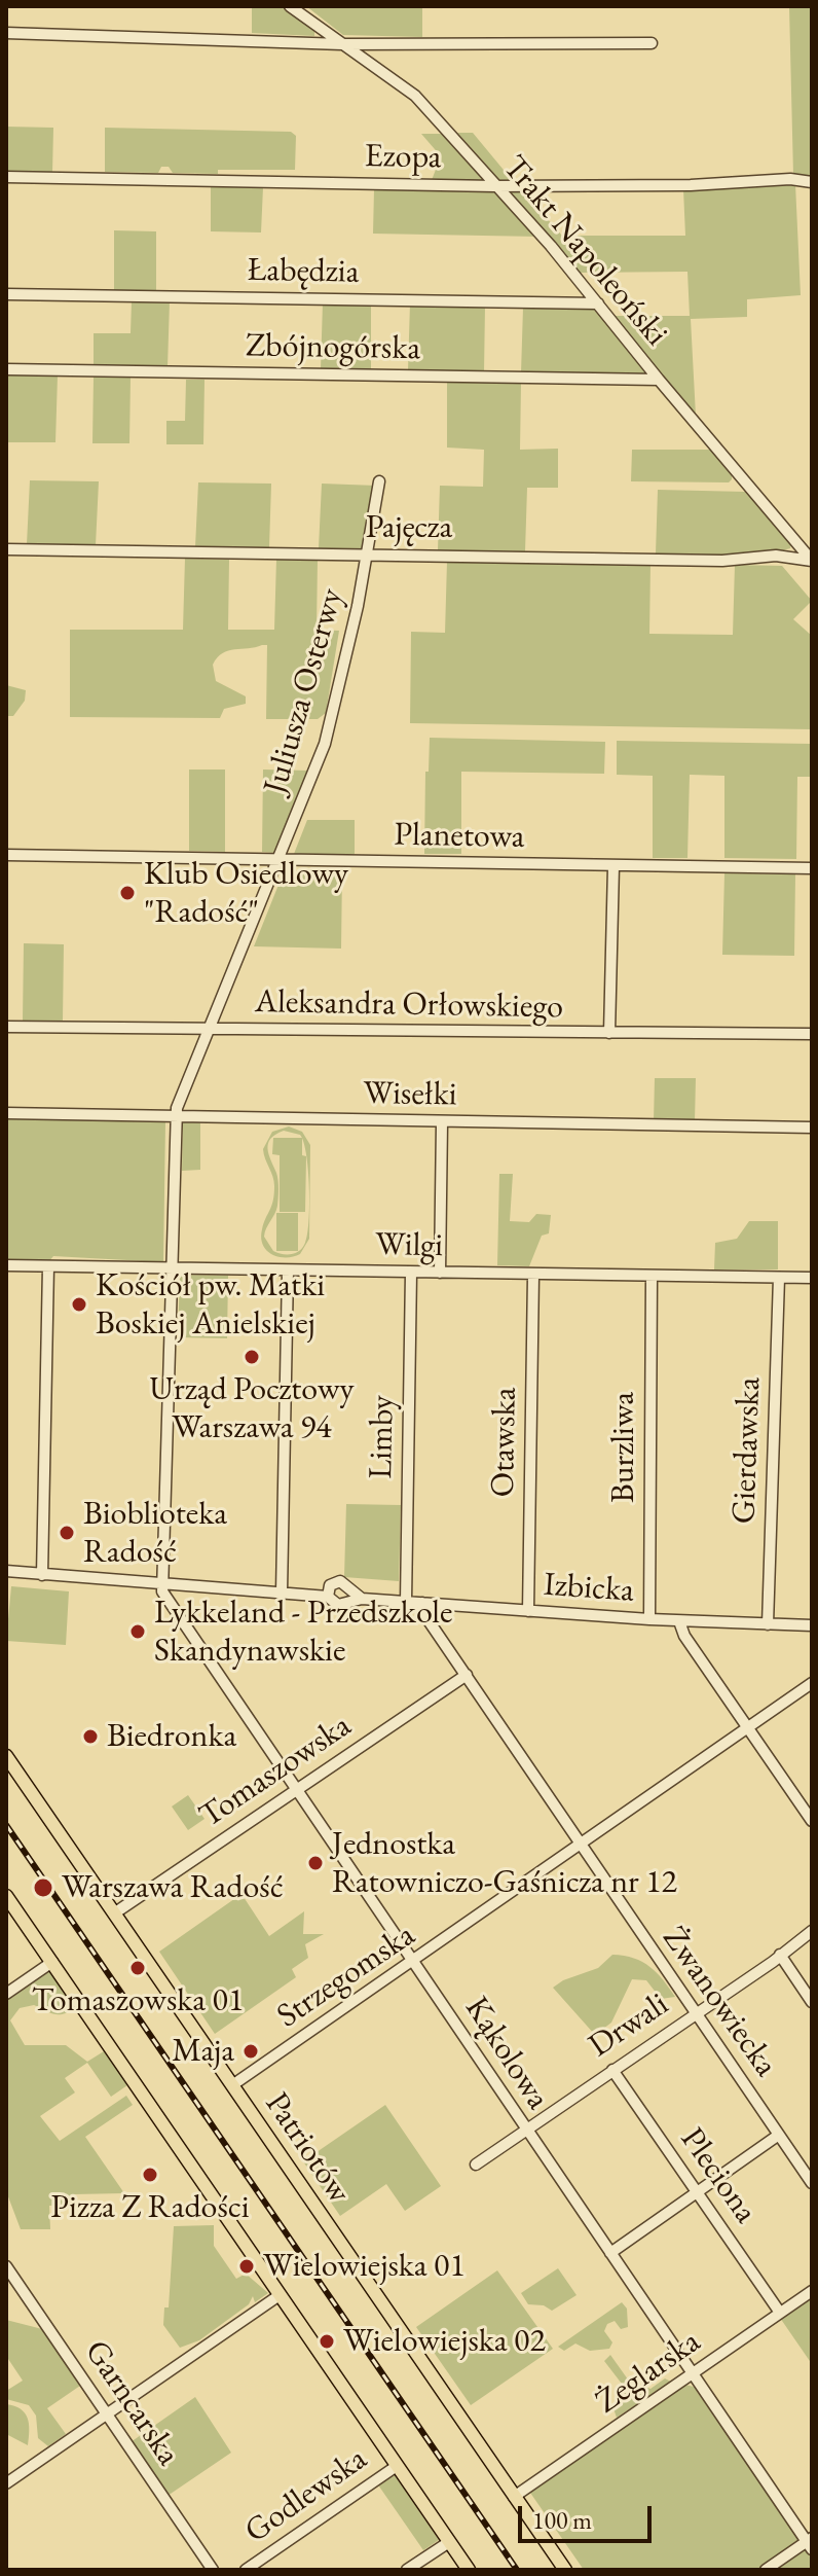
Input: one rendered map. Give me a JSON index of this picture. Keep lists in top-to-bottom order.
{
  "streets": {
    "main road": ["Patriotów"],
    "street": [
      "Ezopa",
      "Trakt Napoleoński",
      "Łabędzia",
      "Zbójnogórska",
      "Pajęcza",
      "Juliusza Osterwy",
      "Planetowa",
      "Aleksandra Orłowskiego",
      "Wisełki",
      "Wilgi",
      "Limby",
      "Otawska",
      "Burzliwa",
      "Gierdawska",
      "Izbicka",
      "Tomaszowska",
      "Strzegomska",
      "Żwanowiecka",
      "Drwali",
      "Kąkolowa",
      "Pleciona",
      "Żeglarska",
      "Garncarska",
      "Godlewska"
    ]
  },
  "crossings": [
    ["Ezopa", "Trakt Napoleoński"],
    ["Trakt Napoleoński", "Łabędzia"],
    ["Trakt Napoleoński", "Zbójnogórska"],
    ["Trakt Napoleoński", "Pajęcza"],
    ["Pajęcza", "Juliusza Osterwy"],
    ["Juliusza Osterwy", "Planetowa"],
    ["Juliusza Osterwy", "Aleksandra Orłowskiego"],
    ["Juliusza Osterwy", "Wisełki"],
    ["Juliusza Osterwy", "Wilgi"],
    ["Juliusza Osterwy", "Kąkolowa"],
    ["Wilgi", "Limby"],
    ["Wilgi", "Otawska"],
    ["Wilgi", "Burzliwa"],
    ["Wilgi", "Gierdawska"],
    ["Limby", "Izbicka"],
    ["Otawska", "Izbicka"],
    ["Burzliwa", "Izbicka"],
    ["Gierdawska", "Izbicka"],
    ["Izbicka", "Żwanowiecka"],
    ["Tomaszowska", "Żwanowiecka"],
    ["Tomaszowska", "Kąkolowa"],
    ["Tomaszowska", "Patriotów"],
    ["Strzegomska", "Żwanowiecka"],
    ["Strzegomska", "Kąkolowa"],
    ["Strzegomska", "Patriotów"],
    ["Żwanowiecka", "Drwali"],
    ["Drwali", "Kąkolowa"],
    ["Drwali", "Pleciona"],
    ["Kąkolowa", "Żeglarska"],
    ["Patriotów", "Żeglarska"],
    ["Pleciona", "Żeglarska"]
  ],
  "places": [
    "Klub Osiedlowy \"Radość\"",
    "Kościół pw. Matki Boskiej Anielskiej",
    "Urząd Pocztowy Warszawa 94",
    "Bioblioteka Radość",
    "Lykkeland - Przedszkole Skandynawskie",
    "Biedronka",
    "Jednostka Ratowniczo-Gaśnicza nr 12",
    "Warszawa Radość",
    "Tomaszowska 01",
    "Maja",
    "Pizza Z Radości",
    "Wielowiejska 01",
    "Wielowiejska 02"
  ],
  "scale_bar": "100 m"
}
